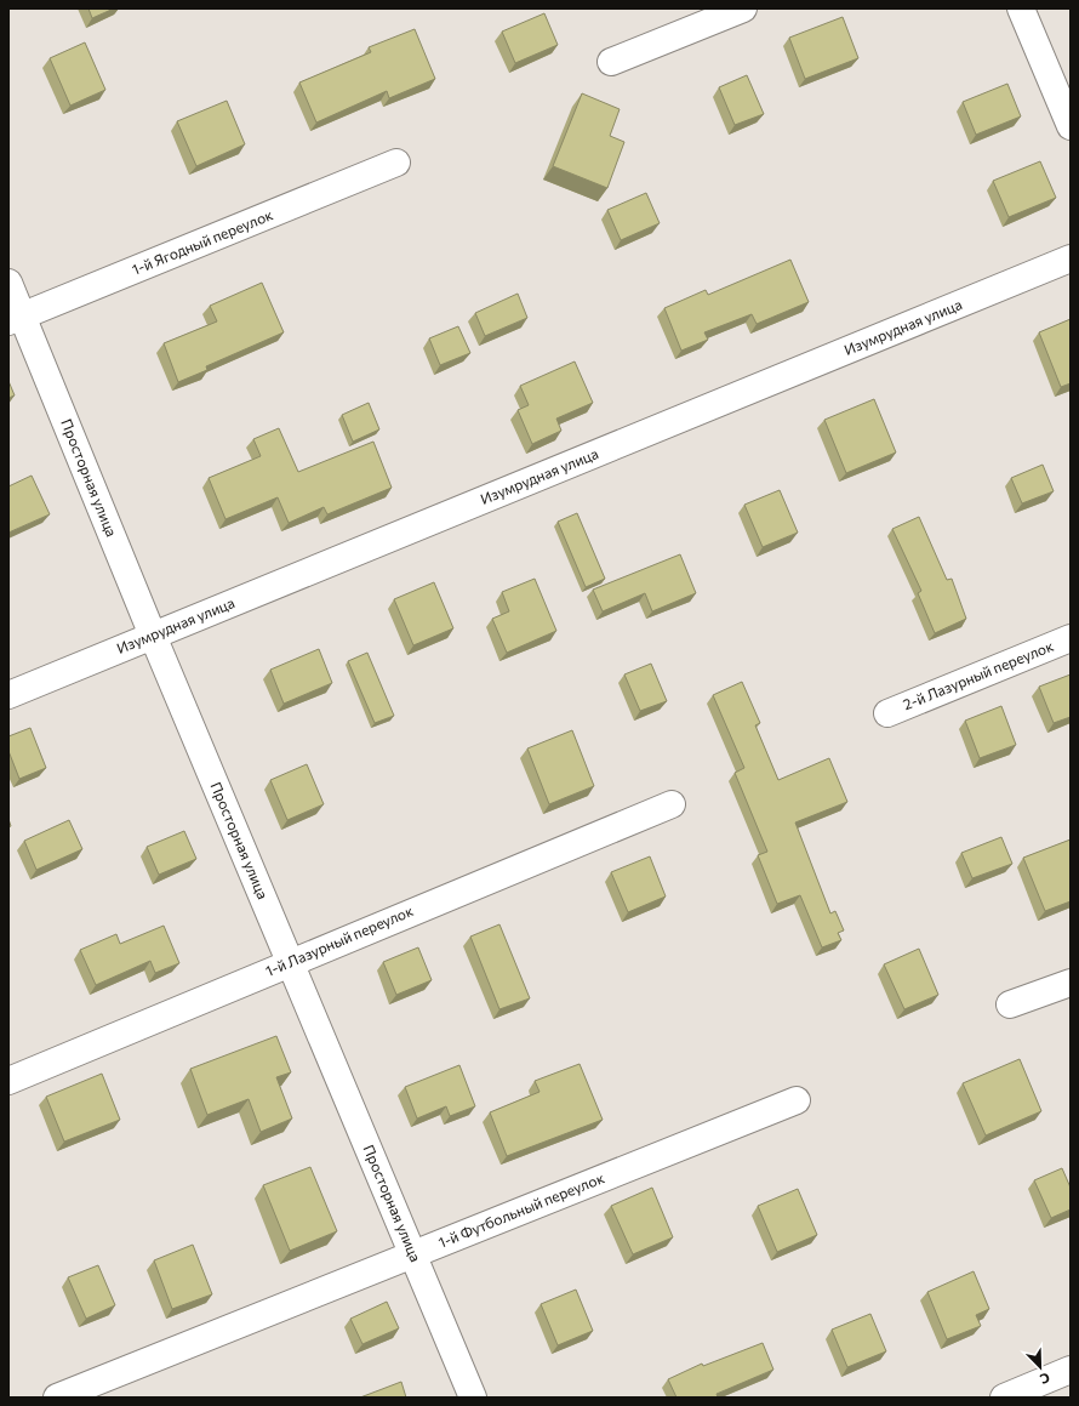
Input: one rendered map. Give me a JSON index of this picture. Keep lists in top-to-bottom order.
{
  "streets": {
    "street": [
      "1-й Ягодный переулок",
      "Изумрудная улица",
      "Просторная улица",
      "2-й Лазурный переулок",
      "1-й Лазурный переулок",
      "1-й Футбольный переулок"
    ]
  },
  "crossings": [
    ["1-й Ягодный переулок", "Просторная улица"],
    ["Изумрудная улица", "Просторная улица"],
    ["Просторная улица", "1-й Лазурный переулок"],
    ["Просторная улица", "1-й Футбольный переулок"]
  ],
  "north": "bottom right"
}
